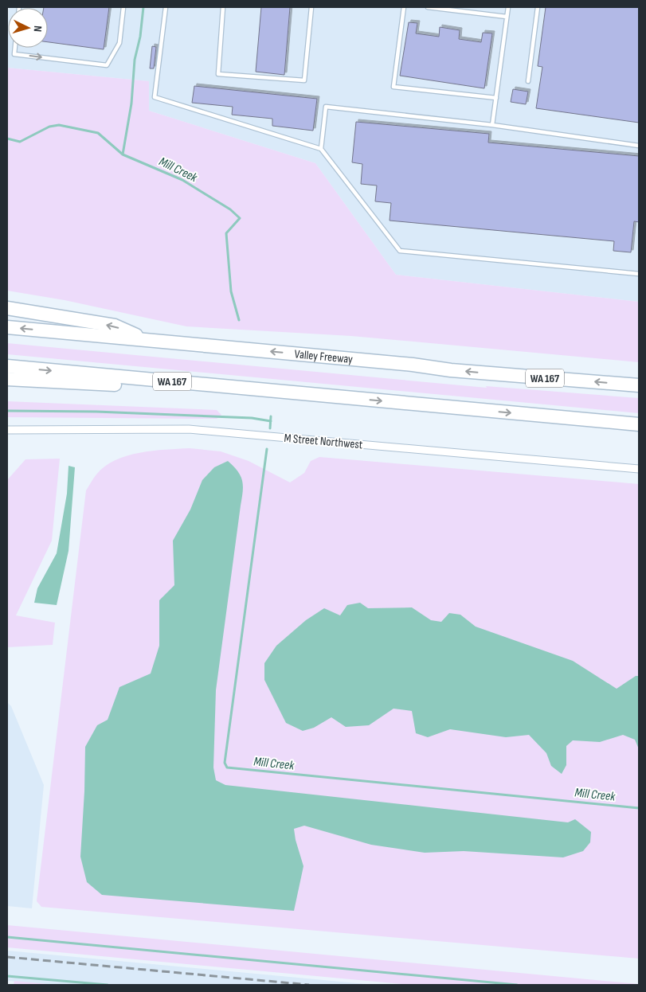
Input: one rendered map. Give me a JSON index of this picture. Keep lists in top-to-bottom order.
{
  "streets": {
    "highway": ["Valley Freeway", "WA 167"],
    "street": ["M Street Northwest"]
  },
  "water": ["Mill Creek"],
  "north": "right"
}
